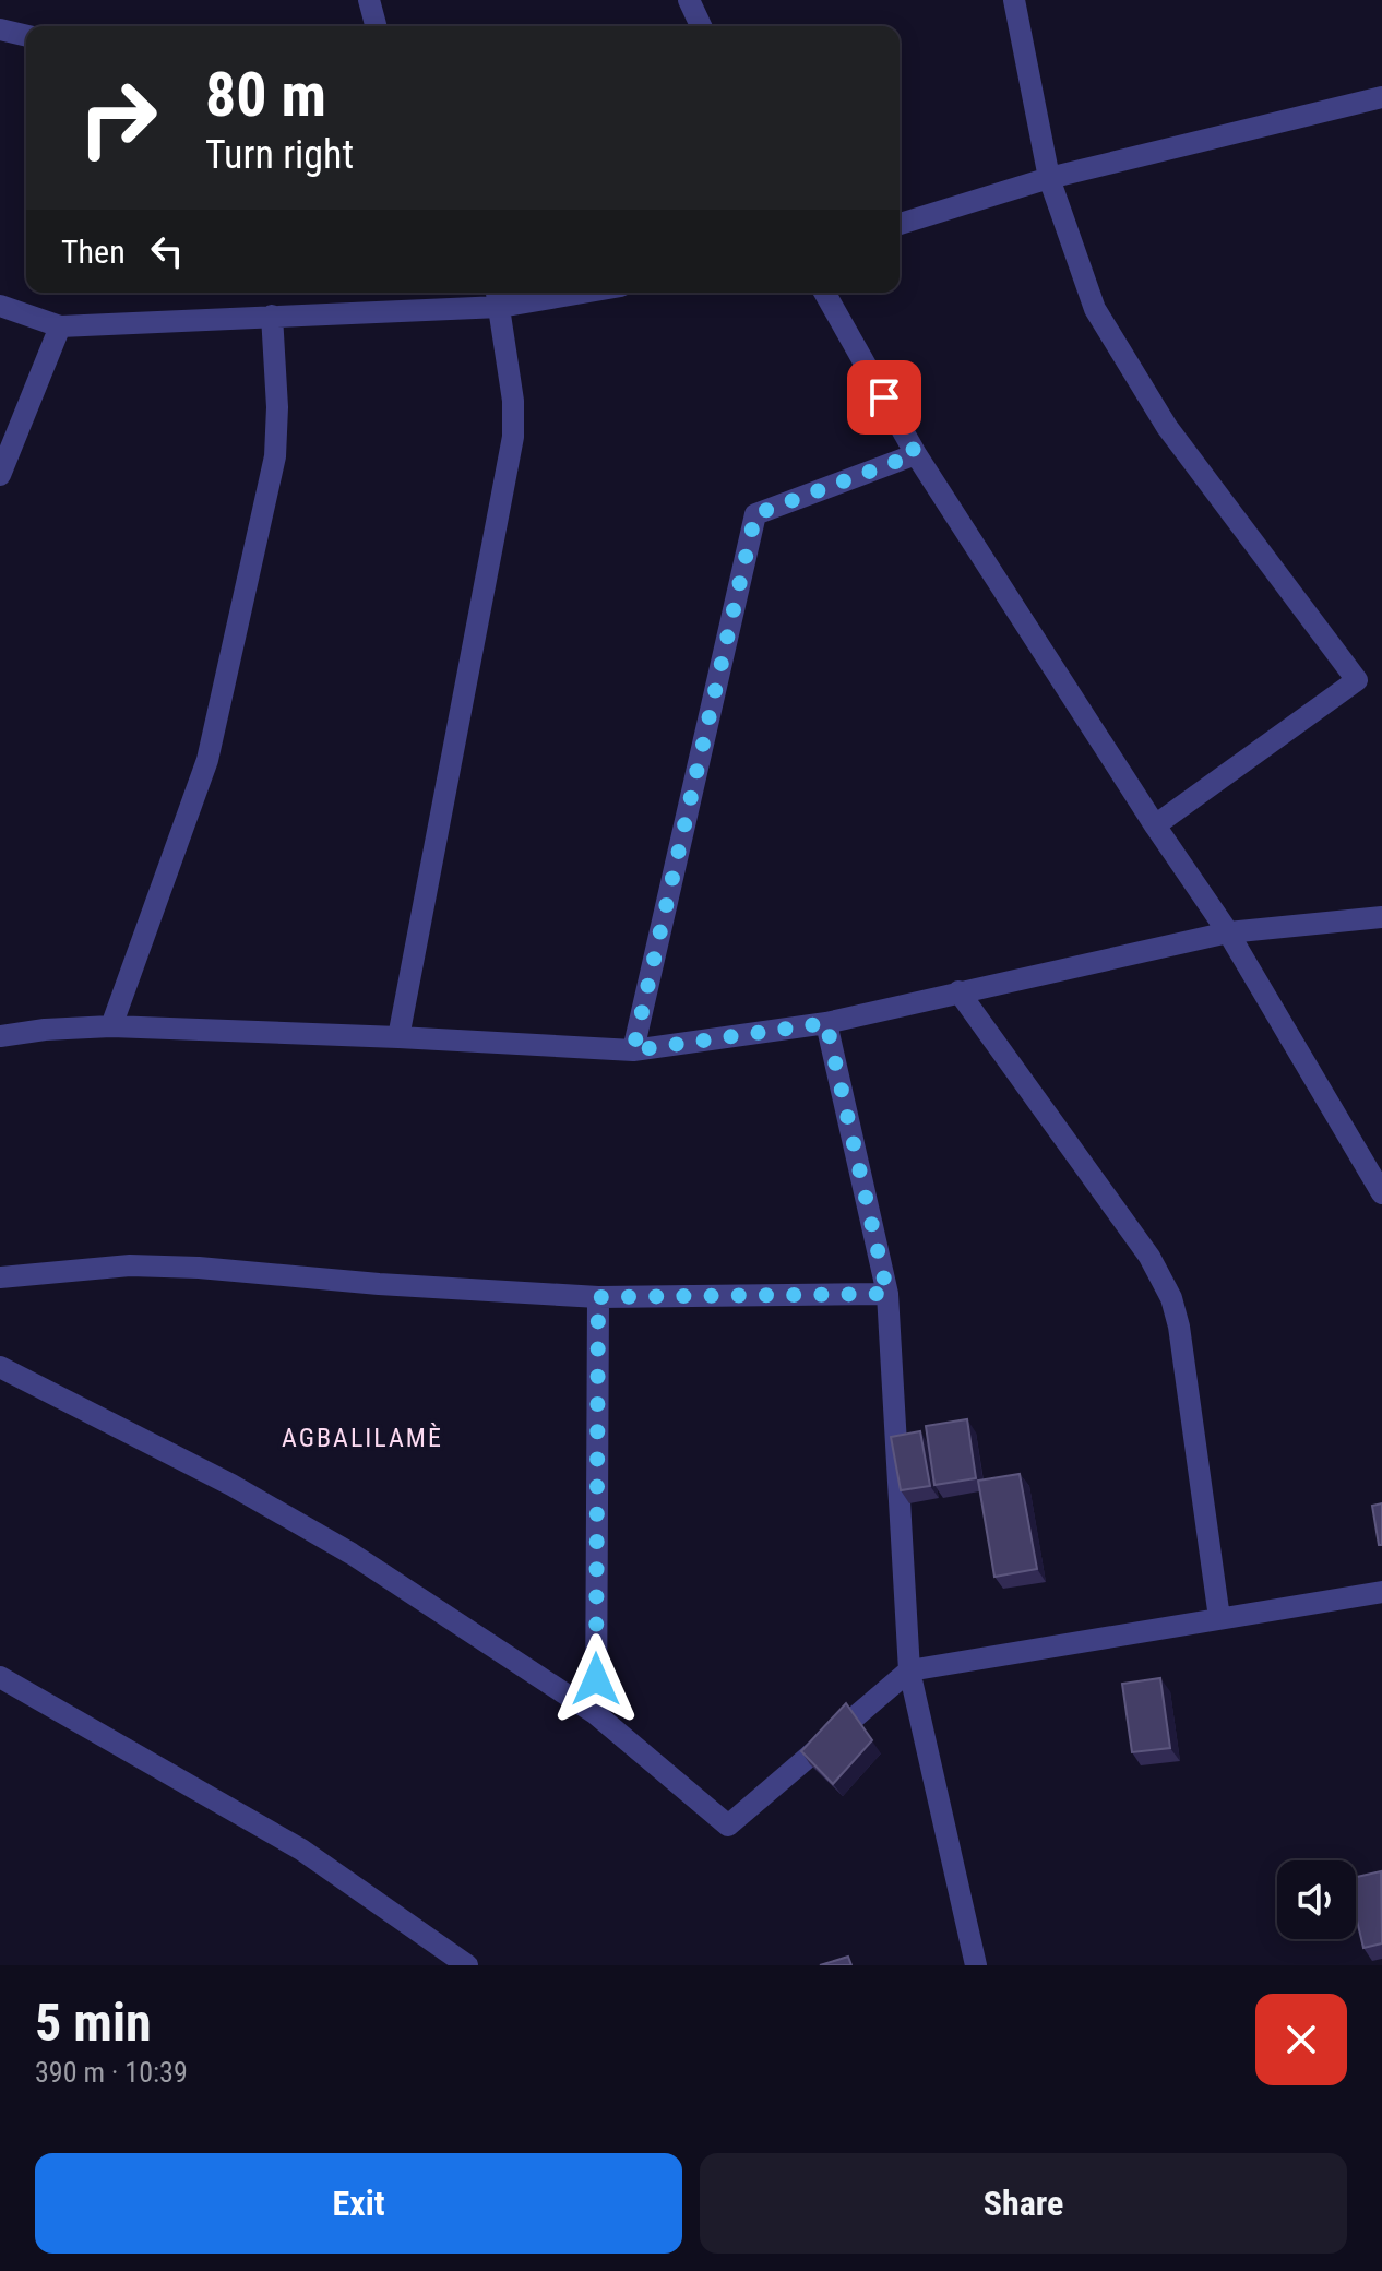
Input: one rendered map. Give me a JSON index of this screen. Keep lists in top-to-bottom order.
{
  "districts": ["AGBALILAMÈ"],
  "page": {
    "turn": ["80 m", "Turn right"],
    "then": "Then",
    "heading": ["5 min", "390 m · 10:39"],
    "buttons": ["Exit", "Share"]
  }
}
